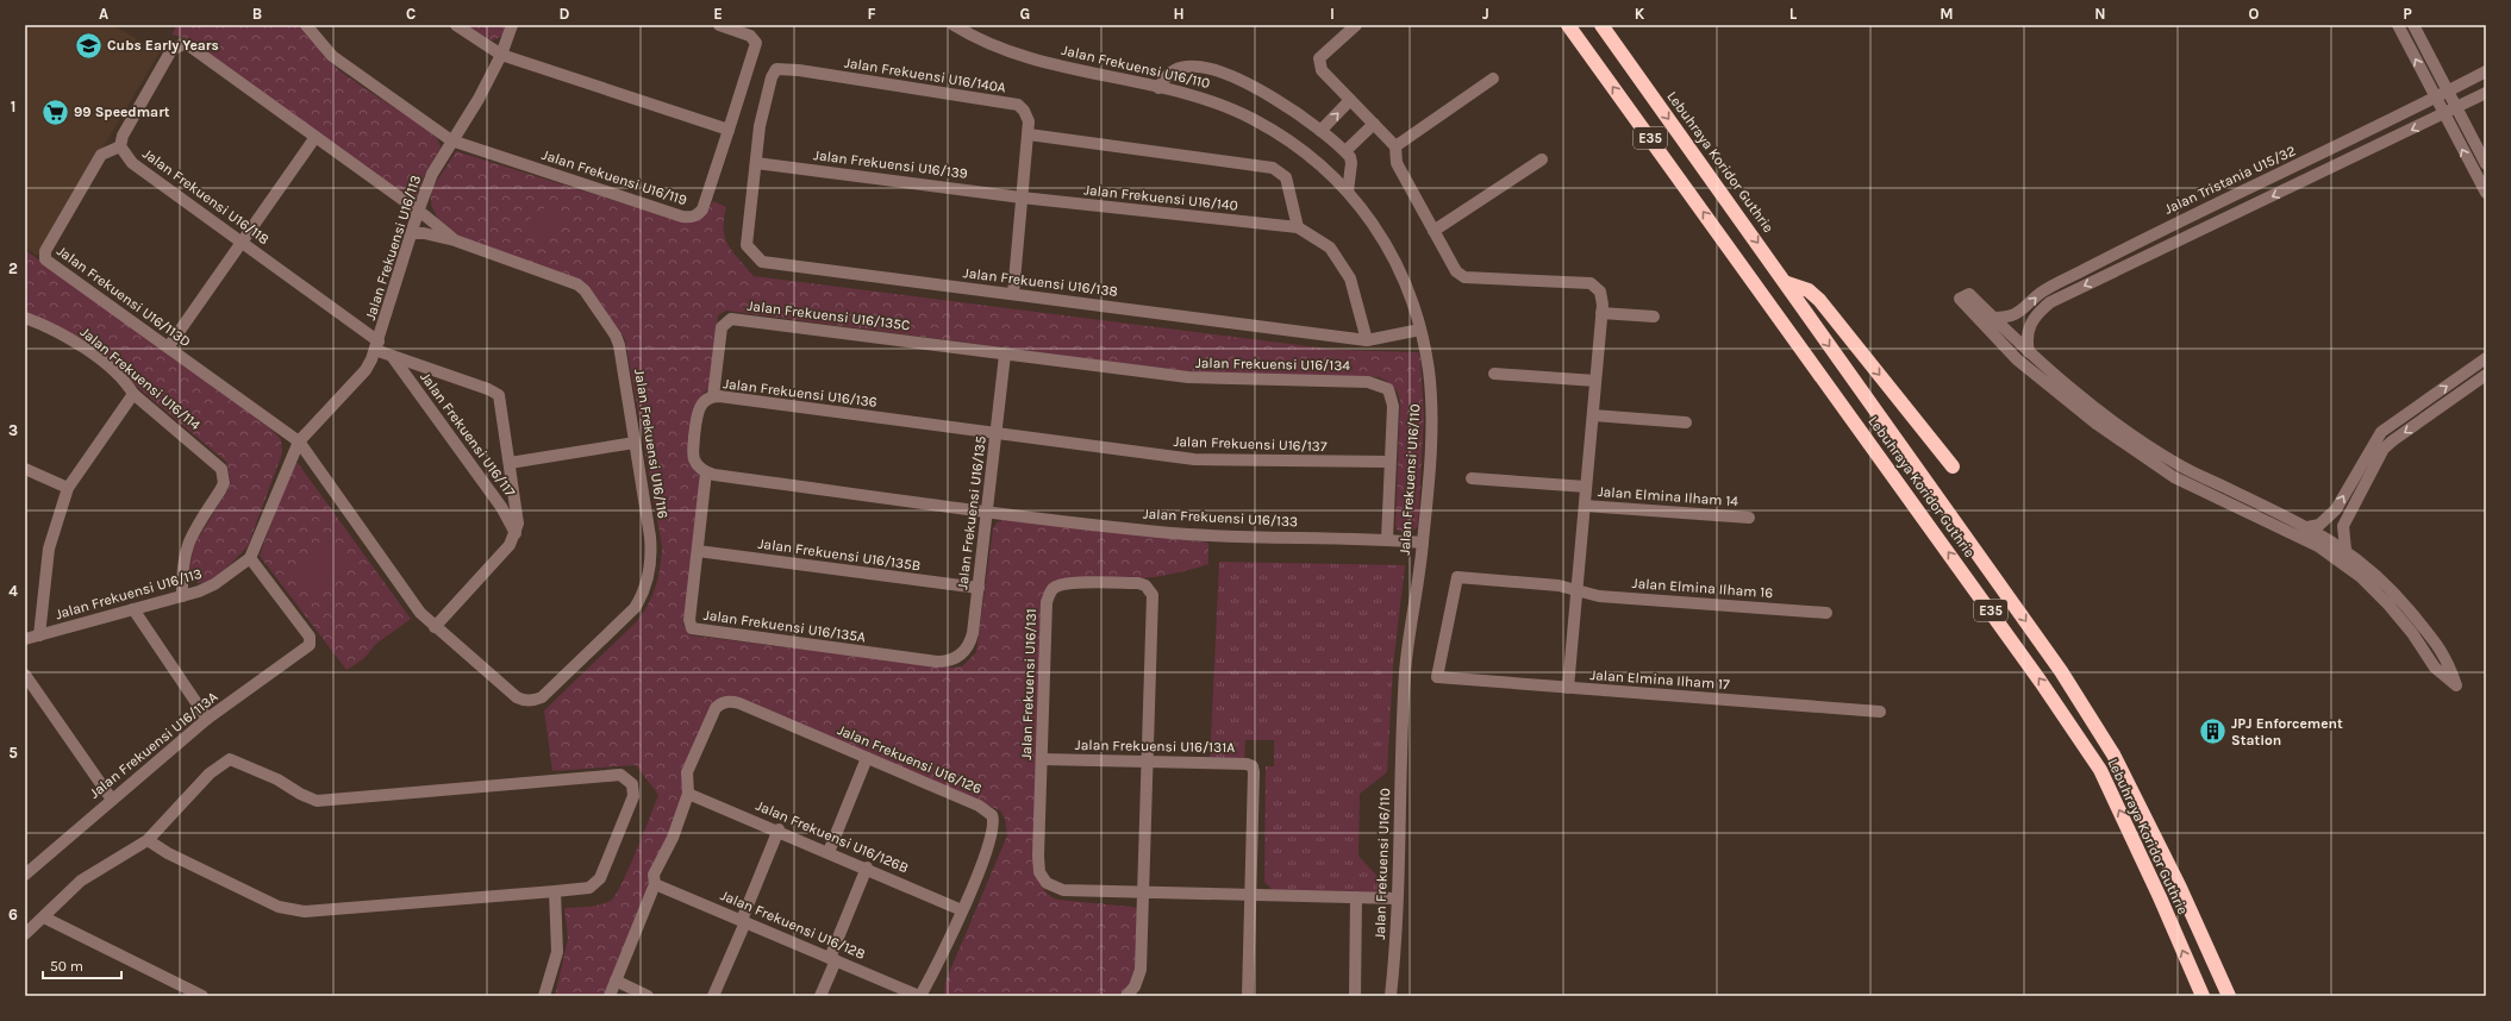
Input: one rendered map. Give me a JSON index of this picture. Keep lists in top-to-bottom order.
{
  "streets": {
    "highway": ["E35", "Lebuhraya Koridor Guthrie"],
    "street": [
      "Jalan Frekuensi U16/110",
      "Jalan Frekuensi U16/140A",
      "Jalan Frekuensi U16/139",
      "Jalan Frekuensi U16/119",
      "Jalan Tristania U15/32",
      "Jalan Frekuensi U16/118",
      "Jalan Frekuensi U16/140",
      "Jalan Frekuensi U16/113",
      "Jalan Frekuensi U16/138",
      "Jalan Frekuensi U16/113D",
      "Jalan Frekuensi U16/135C",
      "Jalan Frekuensi U16/134",
      "Jalan Frekuensi U16/114",
      "Jalan Frekuensi U16/136",
      "Jalan Frekuensi U16/117",
      "Jalan Frekuensi U16/116",
      "Jalan Frekuensi U16/137",
      "Jalan Elmina Ilham 14",
      "Jalan Frekuensi U16/135",
      "Jalan Frekuensi U16/133",
      "Jalan Frekuensi U16/135B",
      "Jalan Elmina Ilham 16",
      "Jalan Frekuensi U16/135A",
      "Jalan Elmina Ilham 17",
      "Jalan Frekuensi U16/131",
      "Jalan Frekuensi U16/113A",
      "Jalan Frekuensi U16/131A",
      "Jalan Frekuensi U16/126",
      "Jalan Frekuensi U16/126B",
      "Jalan Frekuensi U16/128"
    ]
  },
  "crossings": [
    ["Jalan Frekuensi U16/110", "Jalan Frekuensi U16/138"],
    ["Jalan Frekuensi U16/110", "Jalan Frekuensi U16/133"],
    ["Jalan Frekuensi U16/110", "Jalan Frekuensi U16/131"],
    ["Jalan Frekuensi U16/140A", "Jalan Frekuensi U16/139"],
    ["Jalan Frekuensi U16/140A", "Jalan Frekuensi U16/140"],
    ["Jalan Frekuensi U16/140A", "Jalan Frekuensi U16/138"],
    ["Jalan Frekuensi U16/139", "Jalan Frekuensi U16/140"],
    ["Jalan Frekuensi U16/139", "Jalan Frekuensi U16/138"],
    ["Jalan Frekuensi U16/119", "Jalan Frekuensi U16/113"],
    ["Jalan Frekuensi U16/118", "Jalan Frekuensi U16/113"],
    ["Jalan Frekuensi U16/118", "Jalan Frekuensi U16/113D"],
    ["Jalan Frekuensi U16/118", "Jalan Frekuensi U16/117"],
    ["Jalan Frekuensi U16/113", "Jalan Frekuensi U16/113D"],
    ["Jalan Frekuensi U16/113", "Jalan Frekuensi U16/114"],
    ["Jalan Frekuensi U16/113", "Jalan Frekuensi U16/117"],
    ["Jalan Frekuensi U16/113", "Jalan Frekuensi U16/113A"],
    ["Jalan Frekuensi U16/135C", "Jalan Frekuensi U16/134"],
    ["Jalan Frekuensi U16/135C", "Jalan Frekuensi U16/136"],
    ["Jalan Frekuensi U16/135C", "Jalan Frekuensi U16/135"],
    ["Jalan Frekuensi U16/134", "Jalan Frekuensi U16/137"],
    ["Jalan Frekuensi U16/134", "Jalan Frekuensi U16/135"],
    ["Jalan Frekuensi U16/134", "Jalan Frekuensi U16/133"],
    ["Jalan Frekuensi U16/136", "Jalan Frekuensi U16/137"],
    ["Jalan Frekuensi U16/136", "Jalan Frekuensi U16/135"],
    ["Jalan Frekuensi U16/136", "Jalan Frekuensi U16/135A"],
    ["Jalan Frekuensi U16/137", "Jalan Frekuensi U16/135"],
    ["Jalan Frekuensi U16/135", "Jalan Frekuensi U16/133"],
    ["Jalan Frekuensi U16/135", "Jalan Frekuensi U16/135B"],
    ["Jalan Frekuensi U16/135", "Jalan Frekuensi U16/135A"],
    ["Jalan Frekuensi U16/135B", "Jalan Frekuensi U16/135A"],
    ["Jalan Elmina Ilham 16", "Jalan Elmina Ilham 17"],
    ["Jalan Frekuensi U16/131", "Jalan Frekuensi U16/131A"],
    ["Jalan Frekuensi U16/126", "Jalan Frekuensi U16/126B"],
    ["Jalan Frekuensi U16/126", "Jalan Frekuensi U16/128"]
  ],
  "places": {
    "school or university": ["Cubs Early Years"],
    "supermarket": ["99 Speedmart"],
    "building": ["JPJ Enforcement Station"]
  },
  "scale_bar": "50 m",
  "grid": {
    "columns": [
      "A",
      "B",
      "C",
      "D",
      "E",
      "F",
      "G",
      "H",
      "I",
      "J",
      "K",
      "L",
      "M",
      "N",
      "O",
      "P"
    ],
    "rows": [
      "1",
      "2",
      "3",
      "4",
      "5",
      "6"
    ]
  }
}
